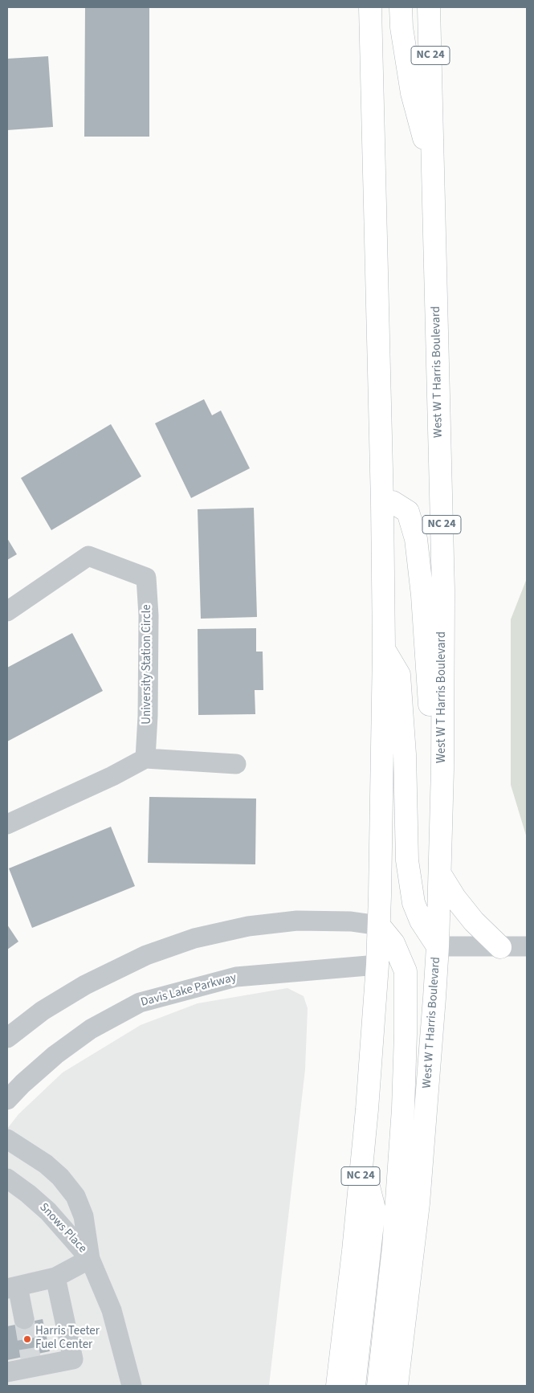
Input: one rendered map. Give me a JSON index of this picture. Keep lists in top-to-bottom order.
{
  "streets": {
    "main road": ["NC 24", "West W T Harris Boulevard"],
    "street": ["University Station Circle", "Davis Lake Parkway", "Snows Place"]
  },
  "crossings": [
    ["NC 24", "Davis Lake Parkway"]
  ],
  "places": ["Harris Teeter Fuel Center"]
}
